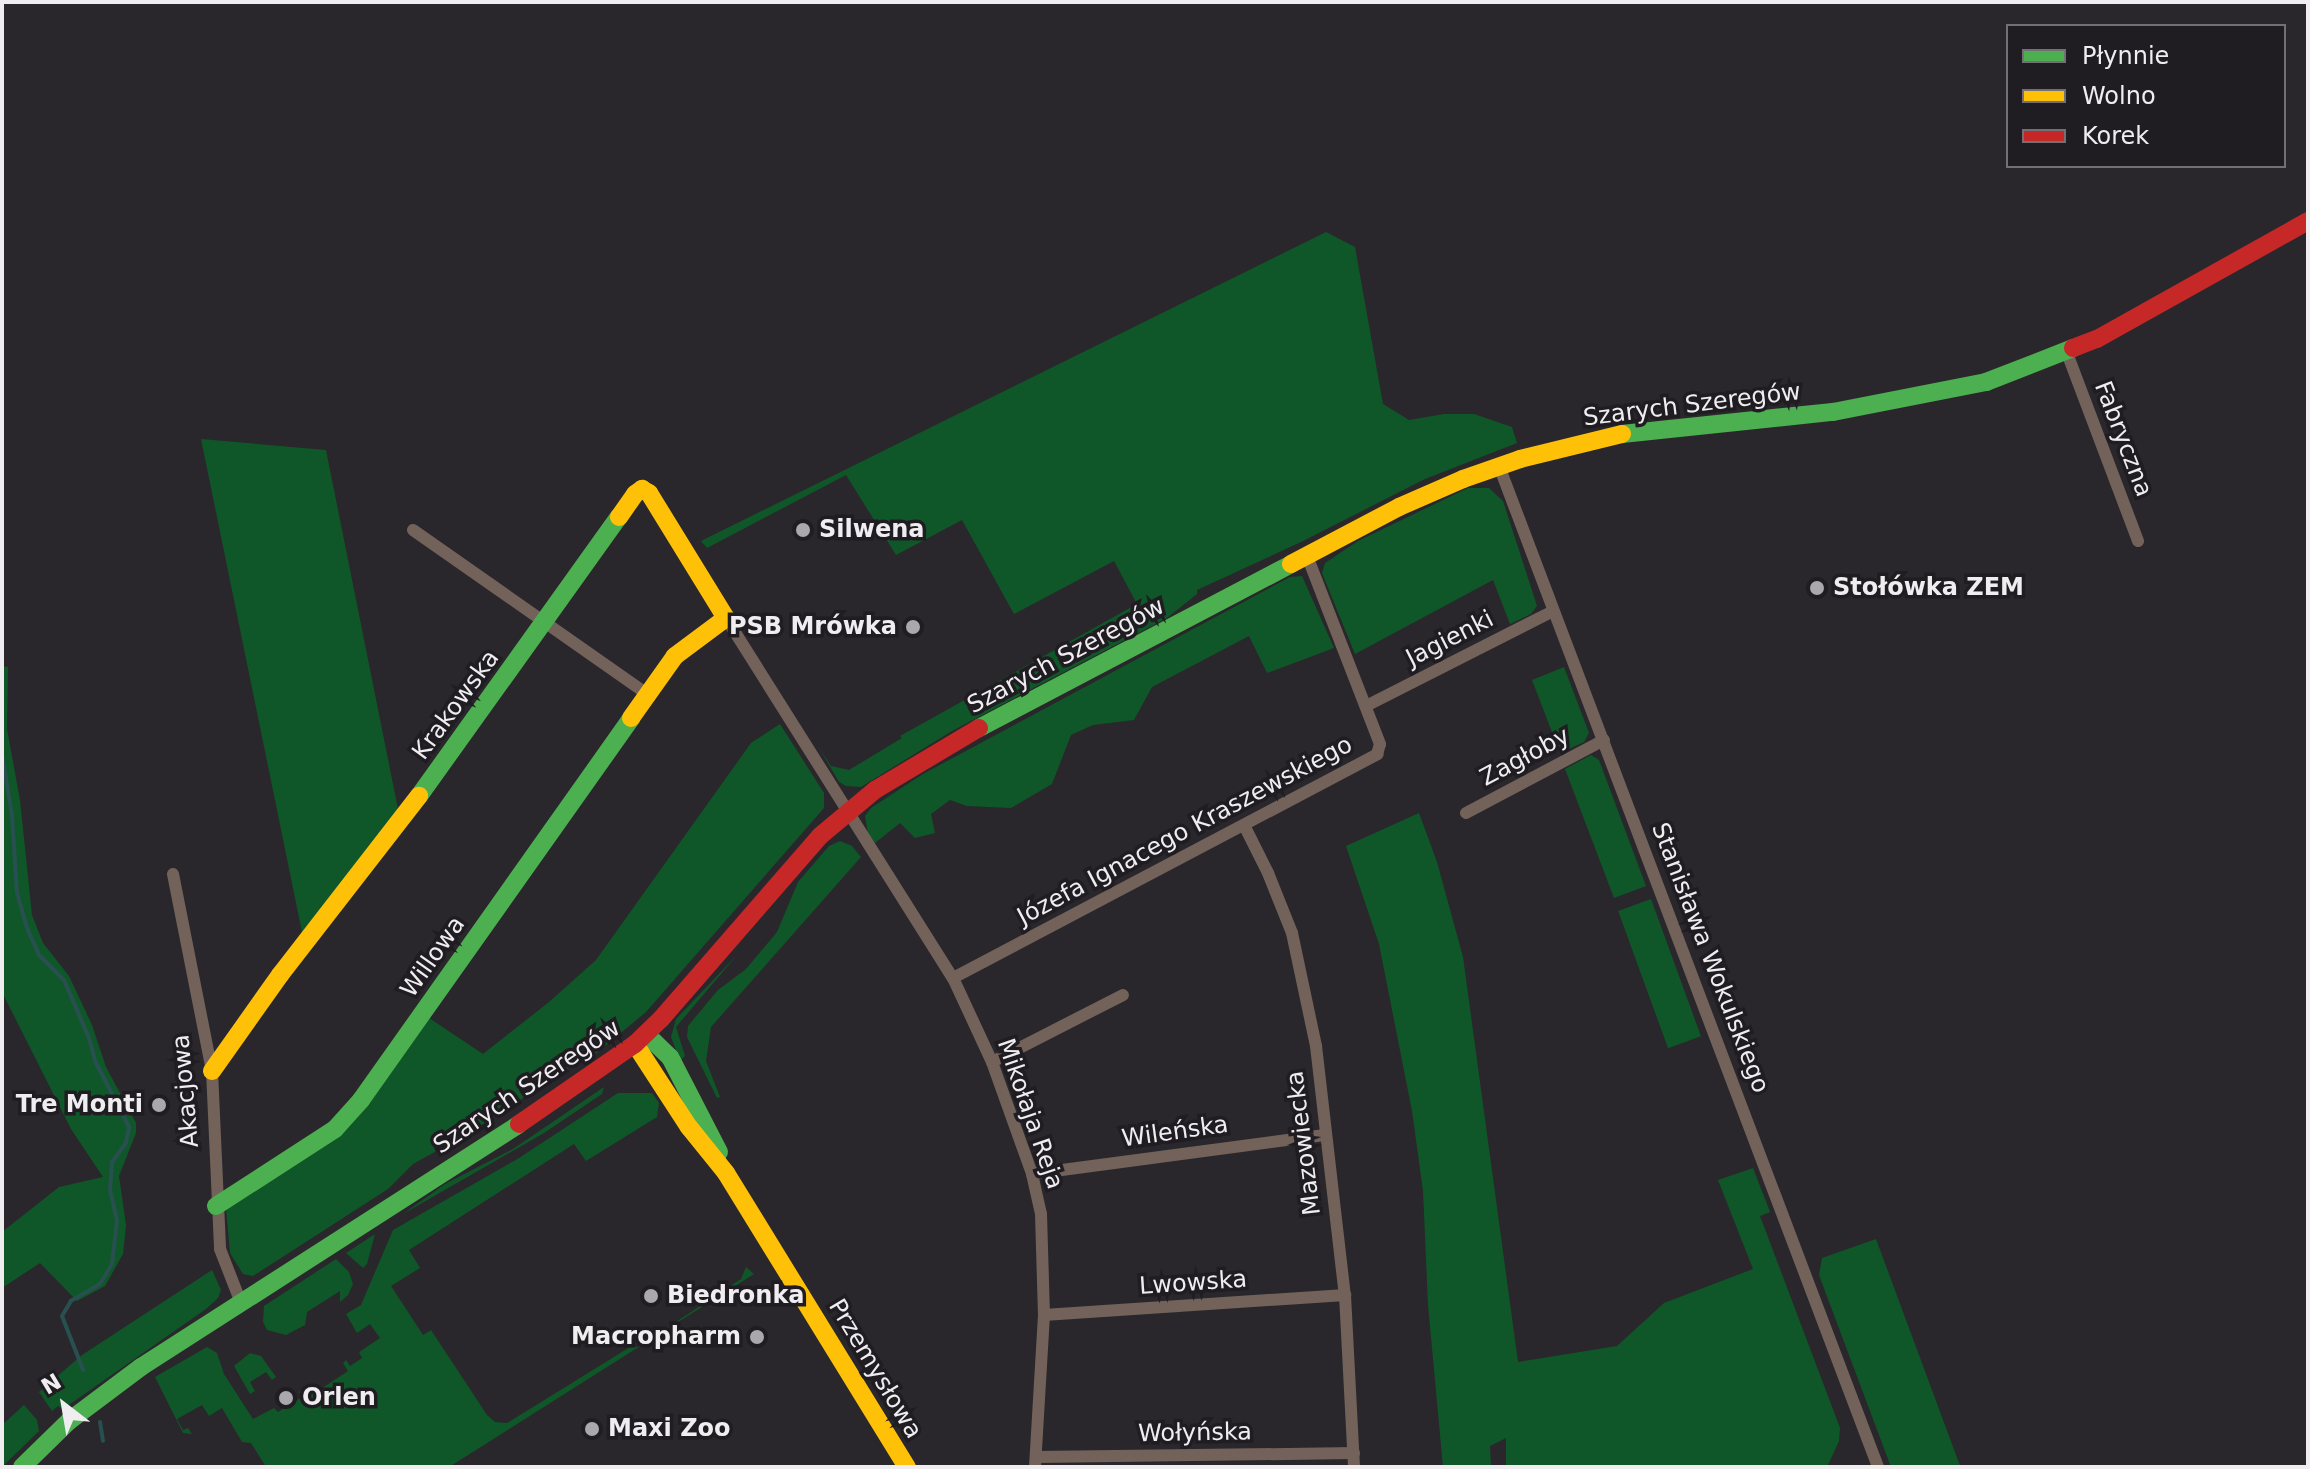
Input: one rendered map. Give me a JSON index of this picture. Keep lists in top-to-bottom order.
{
  "streets": {
    "main road": [
      "Szarych Szeregów",
      "Krakowska",
      "Willowa",
      "Przemysłowa"
    ],
    "street": [
      "Fabryczna",
      "Jagienki",
      "Zagłoby",
      "Józefa Ignacego Kraszewskiego",
      "Stanisława Wokulskiego",
      "Akacjowa",
      "Mikołaja Reja",
      "Wileńska",
      "Mazowiecka",
      "Lwowska",
      "Wołyńska"
    ]
  },
  "crossings": [
    ["Szarych Szeregów", "Fabryczna"],
    ["Szarych Szeregów", "Krakowska"],
    ["Szarych Szeregów", "Józefa Ignacego Kraszewskiego"],
    ["Szarych Szeregów", "Stanisława Wokulskiego"],
    ["Szarych Szeregów", "Akacjowa"],
    ["Szarych Szeregów", "Mikołaja Reja"],
    ["Szarych Szeregów", "Przemysłowa"],
    ["Jagienki", "Józefa Ignacego Kraszewskiego"],
    ["Jagienki", "Stanisława Wokulskiego"],
    ["Krakowska", "Willowa"],
    ["Krakowska", "Akacjowa"],
    ["Krakowska", "Mikołaja Reja"],
    ["Zagłoby", "Stanisława Wokulskiego"],
    ["Józefa Ignacego Kraszewskiego", "Mikołaja Reja"],
    ["Józefa Ignacego Kraszewskiego", "Mazowiecka"],
    ["Willowa", "Akacjowa"],
    ["Mikołaja Reja", "Wileńska"],
    ["Mikołaja Reja", "Lwowska"],
    ["Mikołaja Reja", "Wołyńska"],
    ["Wileńska", "Mazowiecka"],
    ["Mazowiecka", "Lwowska"],
    ["Mazowiecka", "Wołyńska"]
  ],
  "places": [
    "Silwena",
    "Stołówka ZEM",
    "PSB Mrówka",
    "Tre Monti",
    "Biedronka",
    "Macropharm",
    "Orlen",
    "Maxi Zoo"
  ],
  "legend": ["Płynnie", "Wolno", "Korek"],
  "north": "top left"
}
